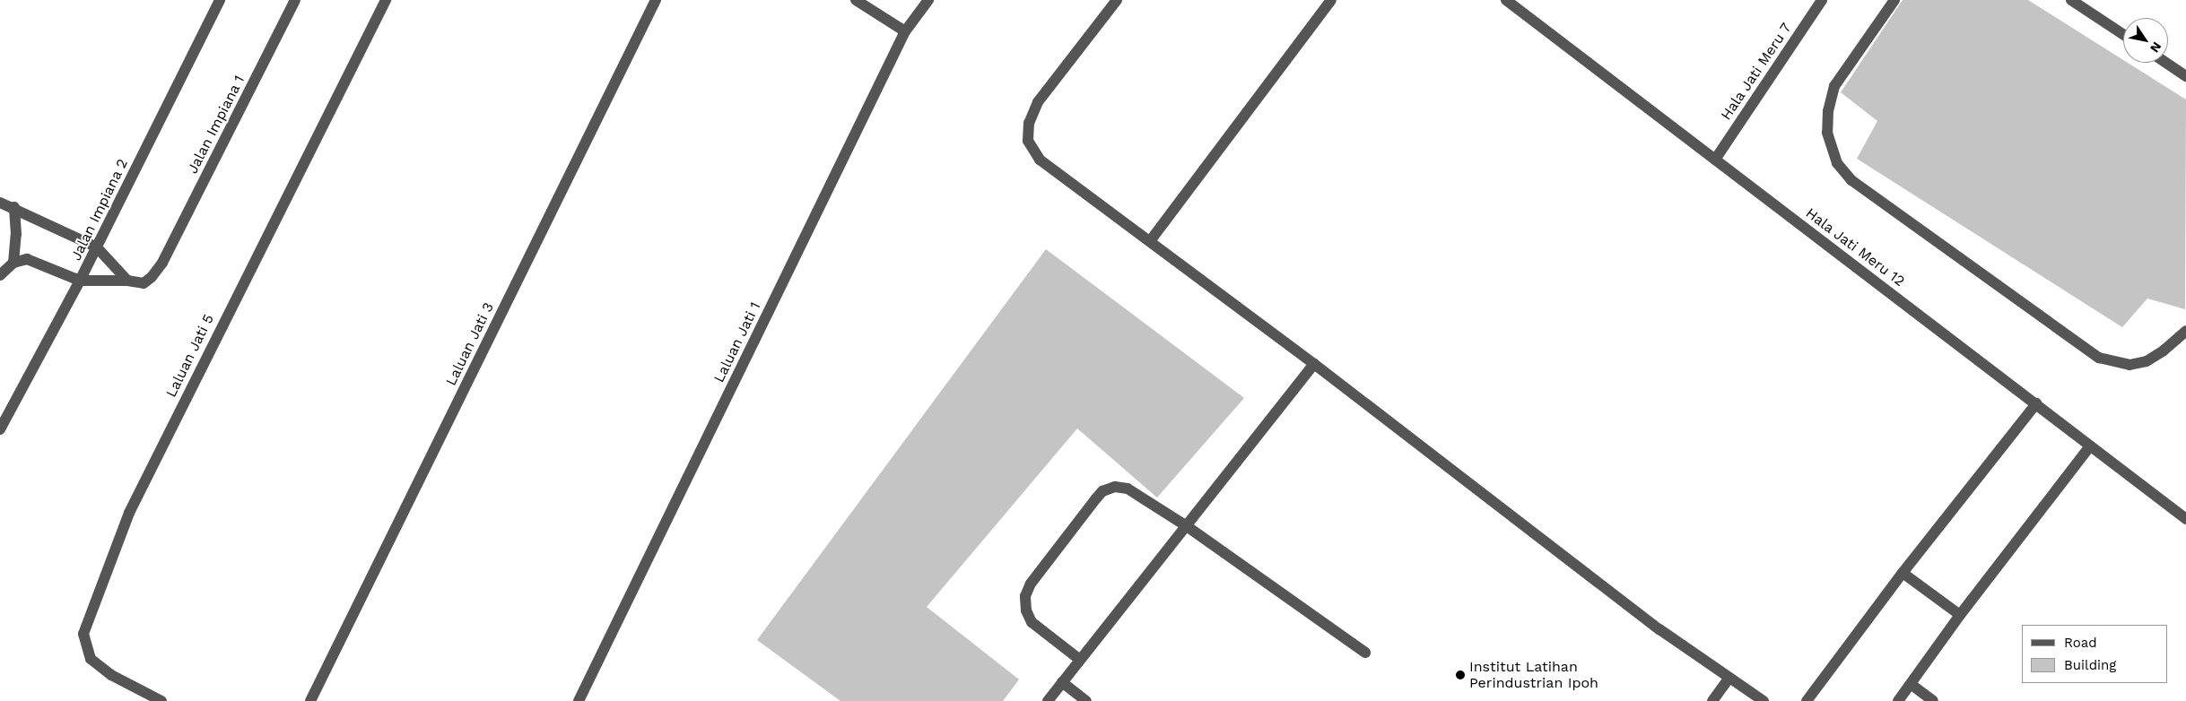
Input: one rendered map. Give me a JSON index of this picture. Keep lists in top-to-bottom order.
{
  "streets": {
    "street": [
      "Hala Jati Meru 7",
      "Jalan Impiana 1",
      "Jalan Impiana 2",
      "Hala Jati Meru 12",
      "Laluan Jati 1",
      "Laluan Jati 3",
      "Laluan Jati 5"
    ]
  },
  "crossings": [
    ["Hala Jati Meru 7", "Hala Jati Meru 12"]
  ],
  "places": ["Institut Latihan Perindustrian Ipoh"],
  "legend": ["Road", "Building"],
  "north": "bottom right"
}
